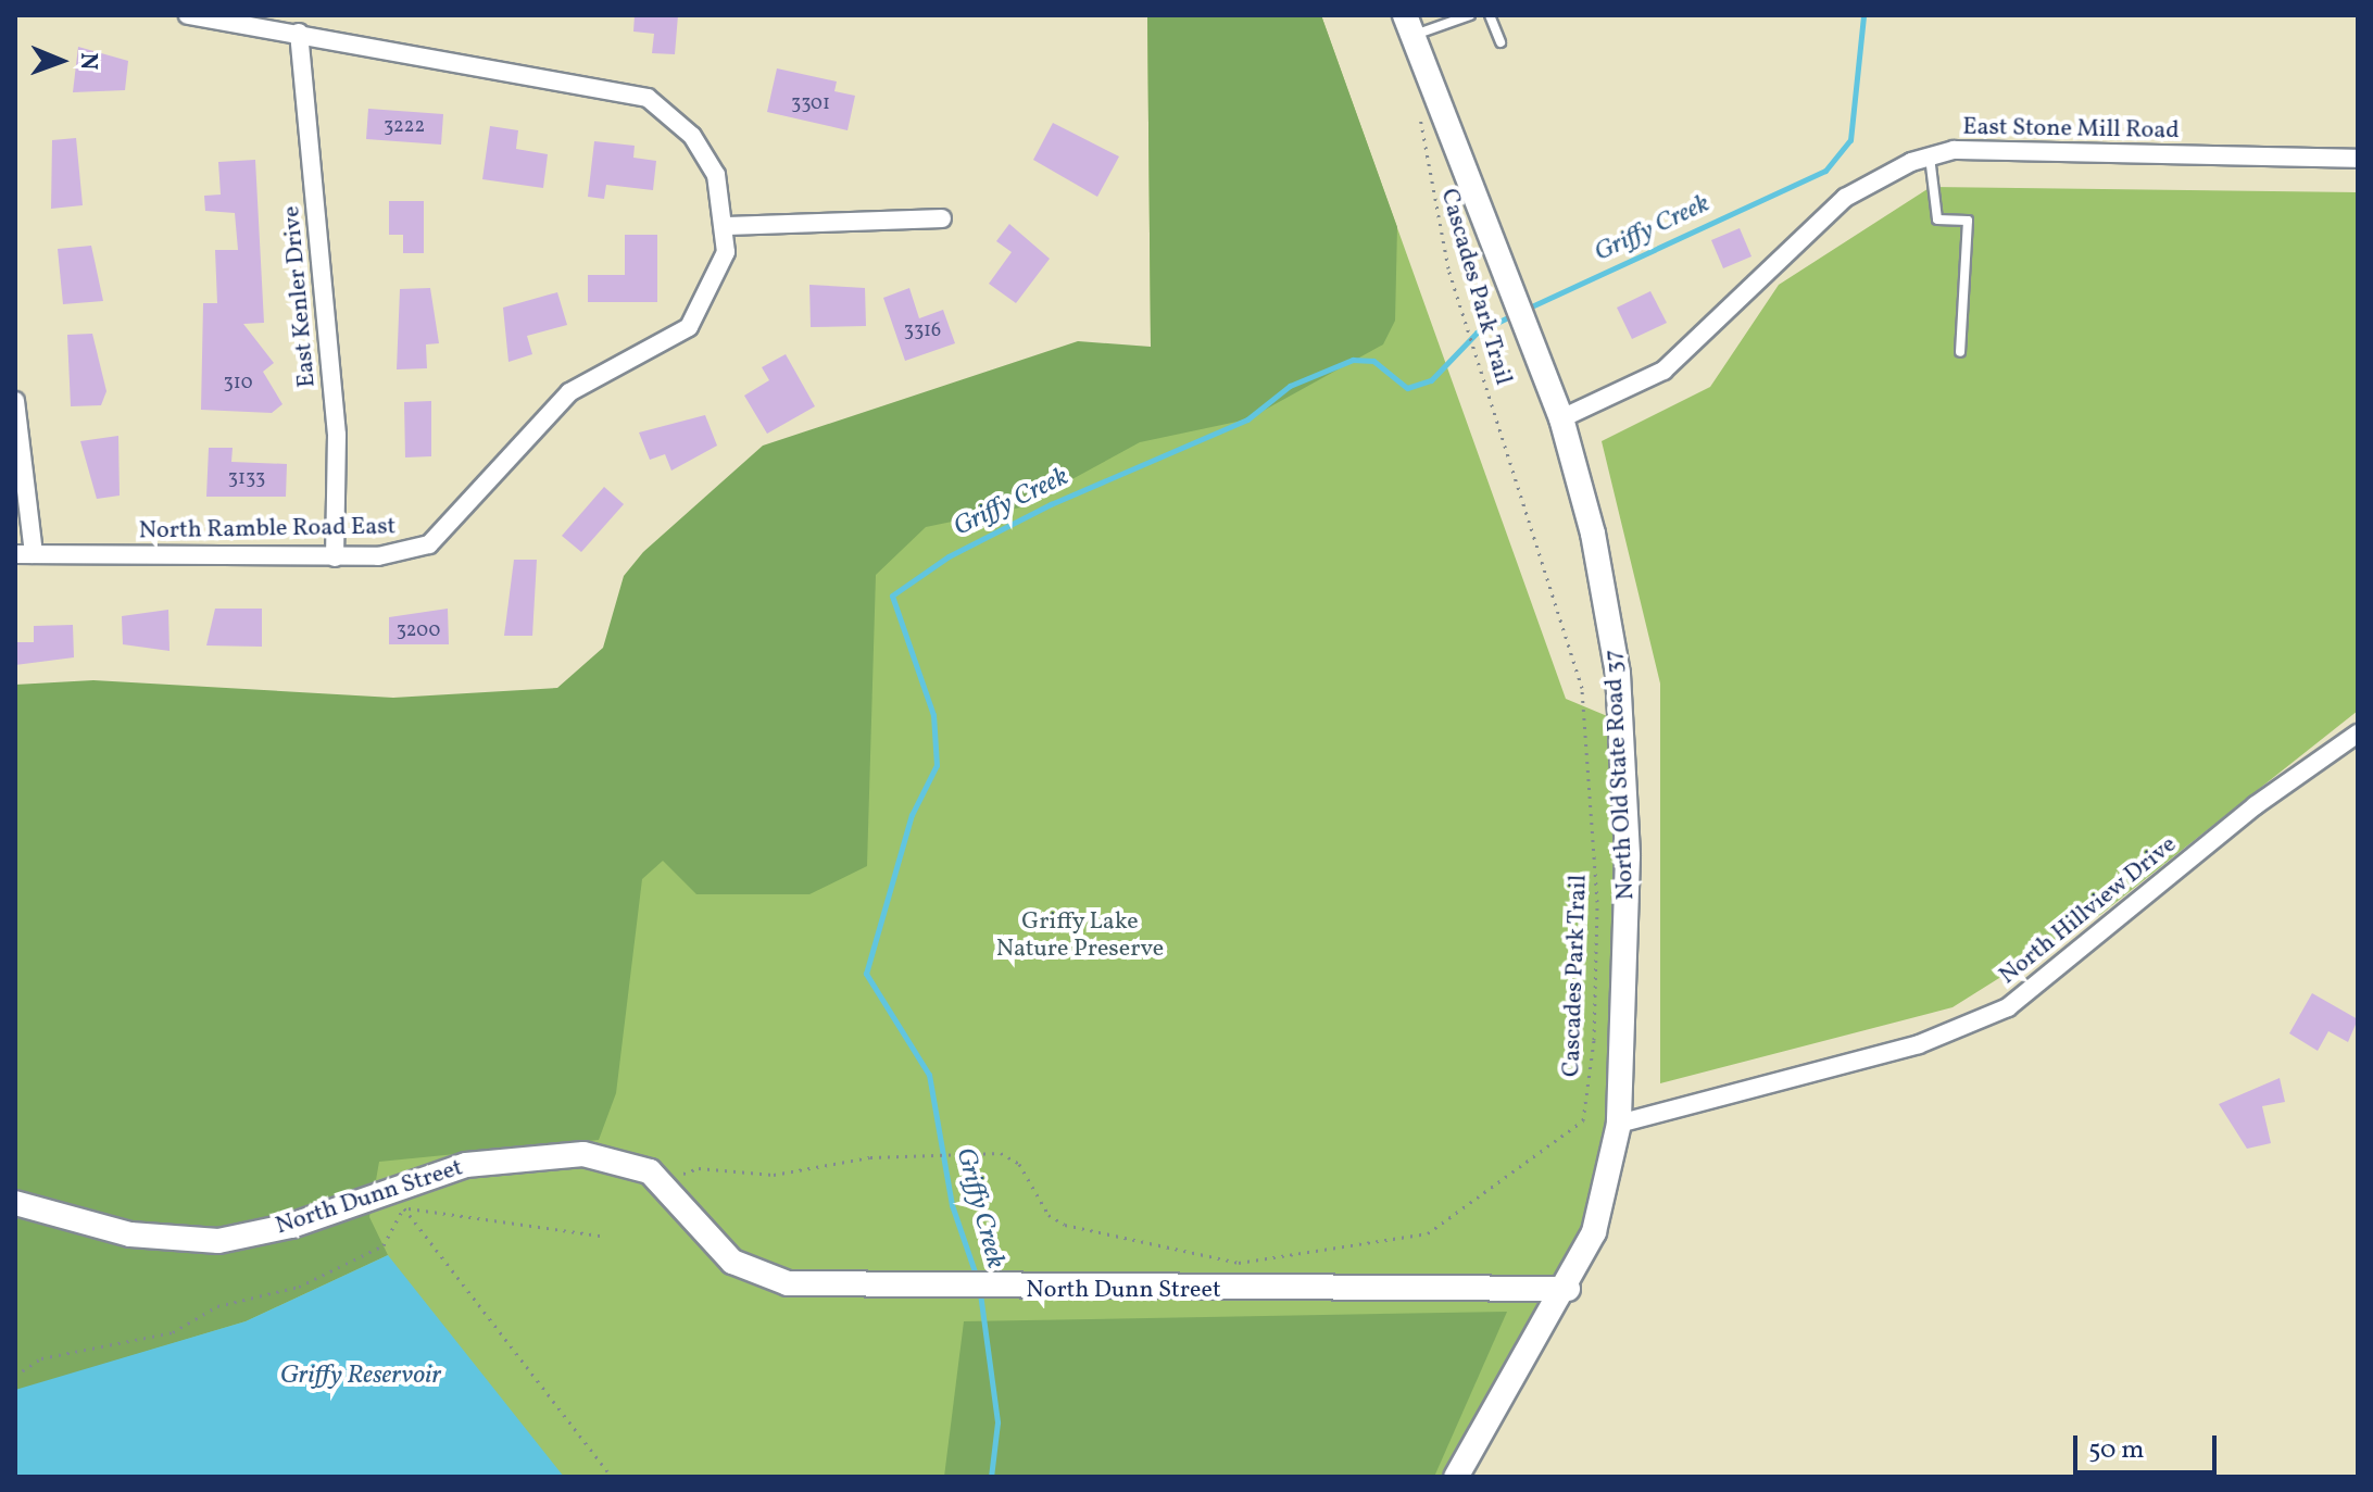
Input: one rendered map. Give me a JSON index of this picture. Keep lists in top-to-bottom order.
{
  "streets": {
    "street": [
      "East Stone Mill Road",
      "East Kenler Drive",
      "North Ramble Road East",
      "North Old State Road 37",
      "North Hillview Drive",
      "North Dunn Street"
    ],
    "path": ["Cascades Park Trail"]
  },
  "crossings": [
    ["East Stone Mill Road", "North Old State Road 37"],
    ["Cascades Park Trail", "North Dunn Street"],
    ["East Kenler Drive", "North Ramble Road East"],
    ["North Old State Road 37", "North Hillview Drive"],
    ["North Old State Road 37", "North Dunn Street"]
  ],
  "water": ["Griffy Creek", "Griffy Reservoir"],
  "parks": ["Griffy Lake Nature Preserve"],
  "house_numbers": [
    "3301",
    "3222",
    "3316",
    "310",
    "3133",
    "3200"
  ],
  "scale_bar": "50 m",
  "north": "right"
}
